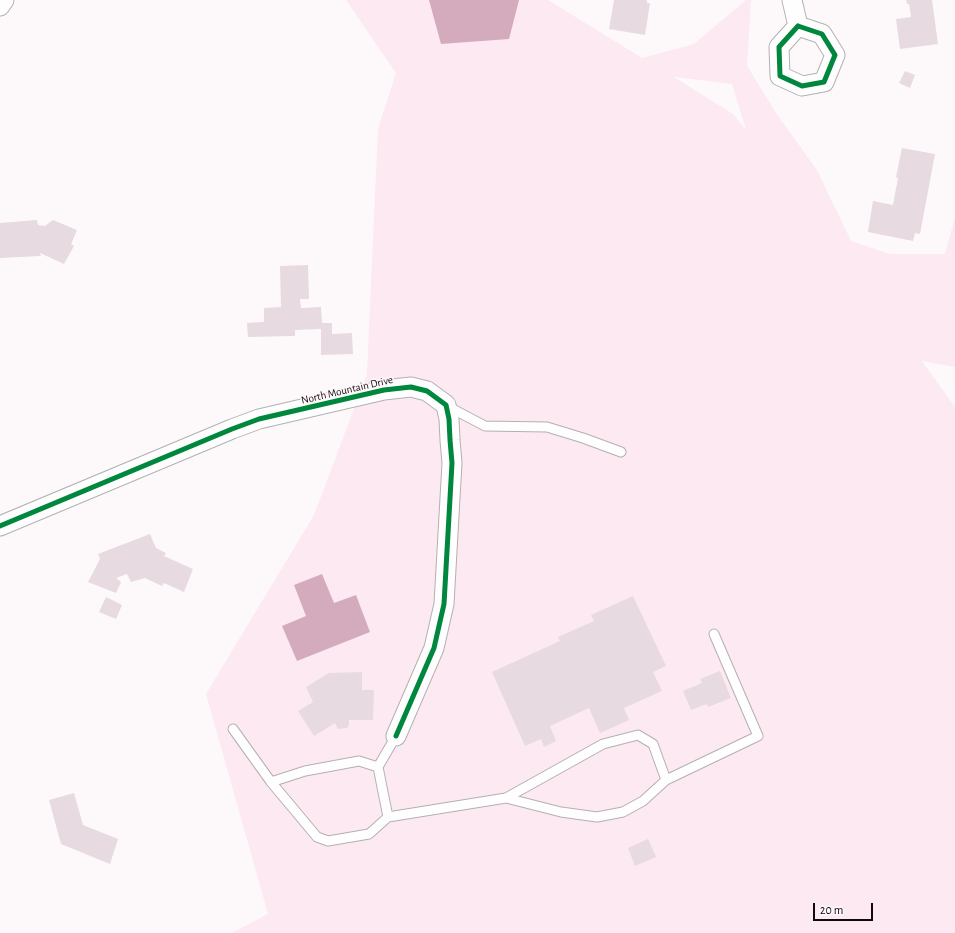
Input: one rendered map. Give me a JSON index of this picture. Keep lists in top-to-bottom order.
{
  "streets": {
    "street": ["North Mountain Drive"]
  },
  "scale_bar": "20 m"
}
